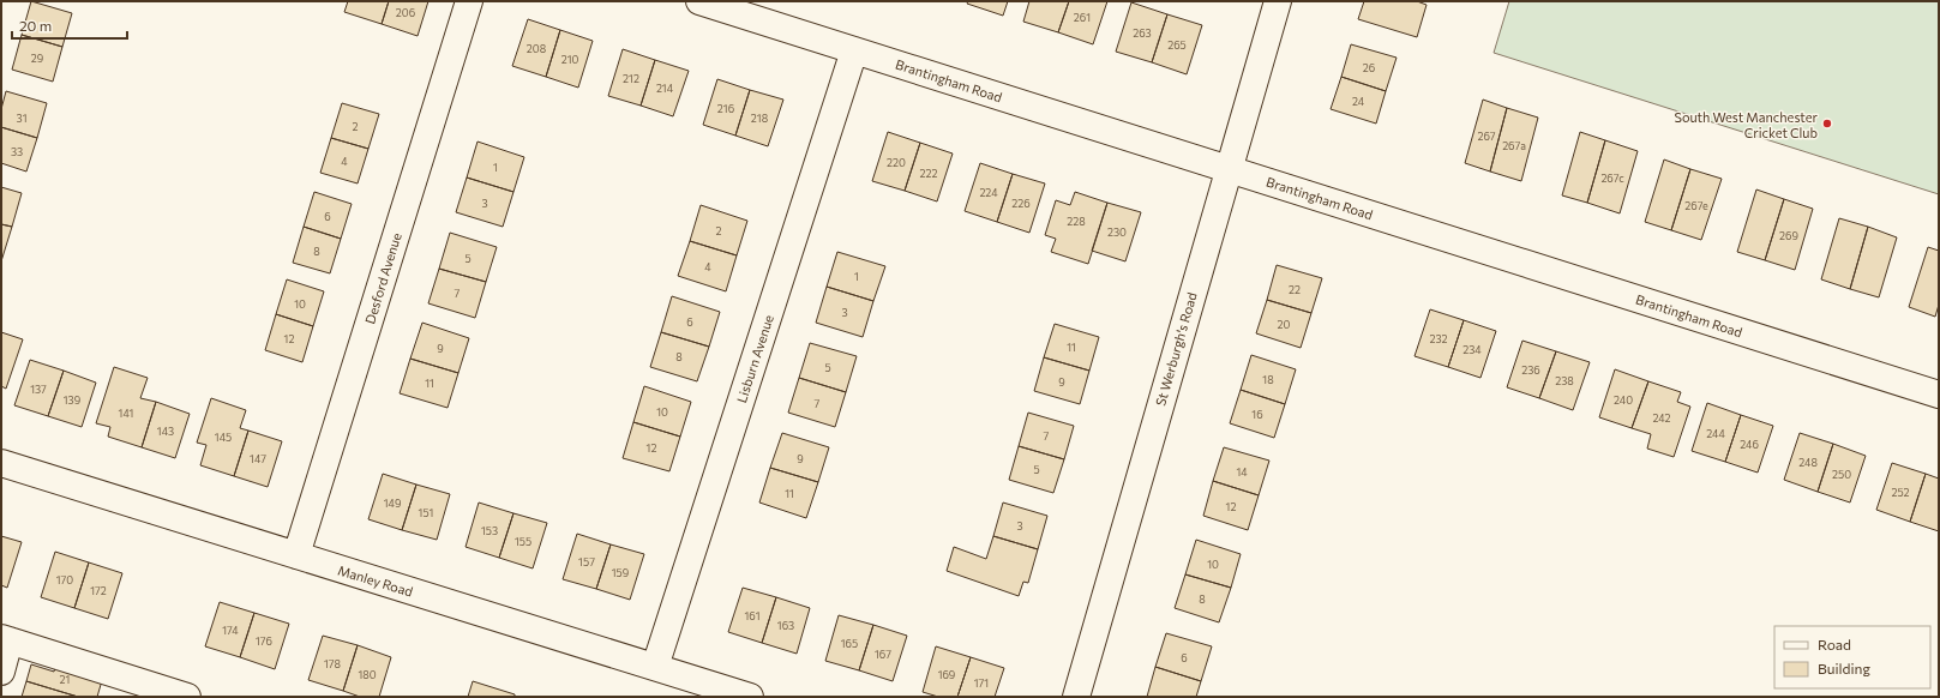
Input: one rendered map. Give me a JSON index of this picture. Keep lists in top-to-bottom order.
{
  "streets": {
    "street": [
      "Brantingham Road",
      "Desford Avenue",
      "St Werburgh's Road",
      "Lisburn Avenue",
      "Manley Road"
    ]
  },
  "crossings": [
    ["Brantingham Road", "St Werburgh's Road"],
    ["Brantingham Road", "Lisburn Avenue"],
    ["Desford Avenue", "Manley Road"],
    ["Lisburn Avenue", "Manley Road"]
  ],
  "places": ["South West Manchester Cricket Club"],
  "house_numbers": [
    "206",
    "261",
    "263",
    "265",
    "208",
    "29",
    "210",
    "26",
    "212",
    "214",
    "24",
    "216",
    "31",
    "218",
    "2",
    "267",
    "267a",
    "33",
    "4",
    "220",
    "1",
    "222",
    "267c",
    "224",
    "3",
    "226",
    "267e",
    "6",
    "228",
    "2",
    "230",
    "269",
    "8",
    "5",
    "4",
    "1",
    "22",
    "7",
    "10",
    "3",
    "6",
    "20",
    "12",
    "232",
    "11",
    "9",
    "234",
    "8",
    "5",
    "236",
    "18",
    "238",
    "9",
    "11",
    "137",
    "139",
    "240",
    "7",
    "10",
    "141",
    "16",
    "242",
    "143",
    "244",
    "7",
    "145",
    "246",
    "12",
    "147",
    "9",
    "248",
    "5",
    "14",
    "250",
    "252",
    "11",
    "149",
    "12",
    "151",
    "3",
    "153",
    "155",
    "157",
    "10",
    "159",
    "170",
    "172",
    "8",
    "161",
    "163",
    "174",
    "176",
    "165",
    "167",
    "6",
    "178",
    "180",
    "169",
    "21",
    "171"
  ],
  "legend": ["Road", "Building"],
  "scale_bar": "20 m"
}
